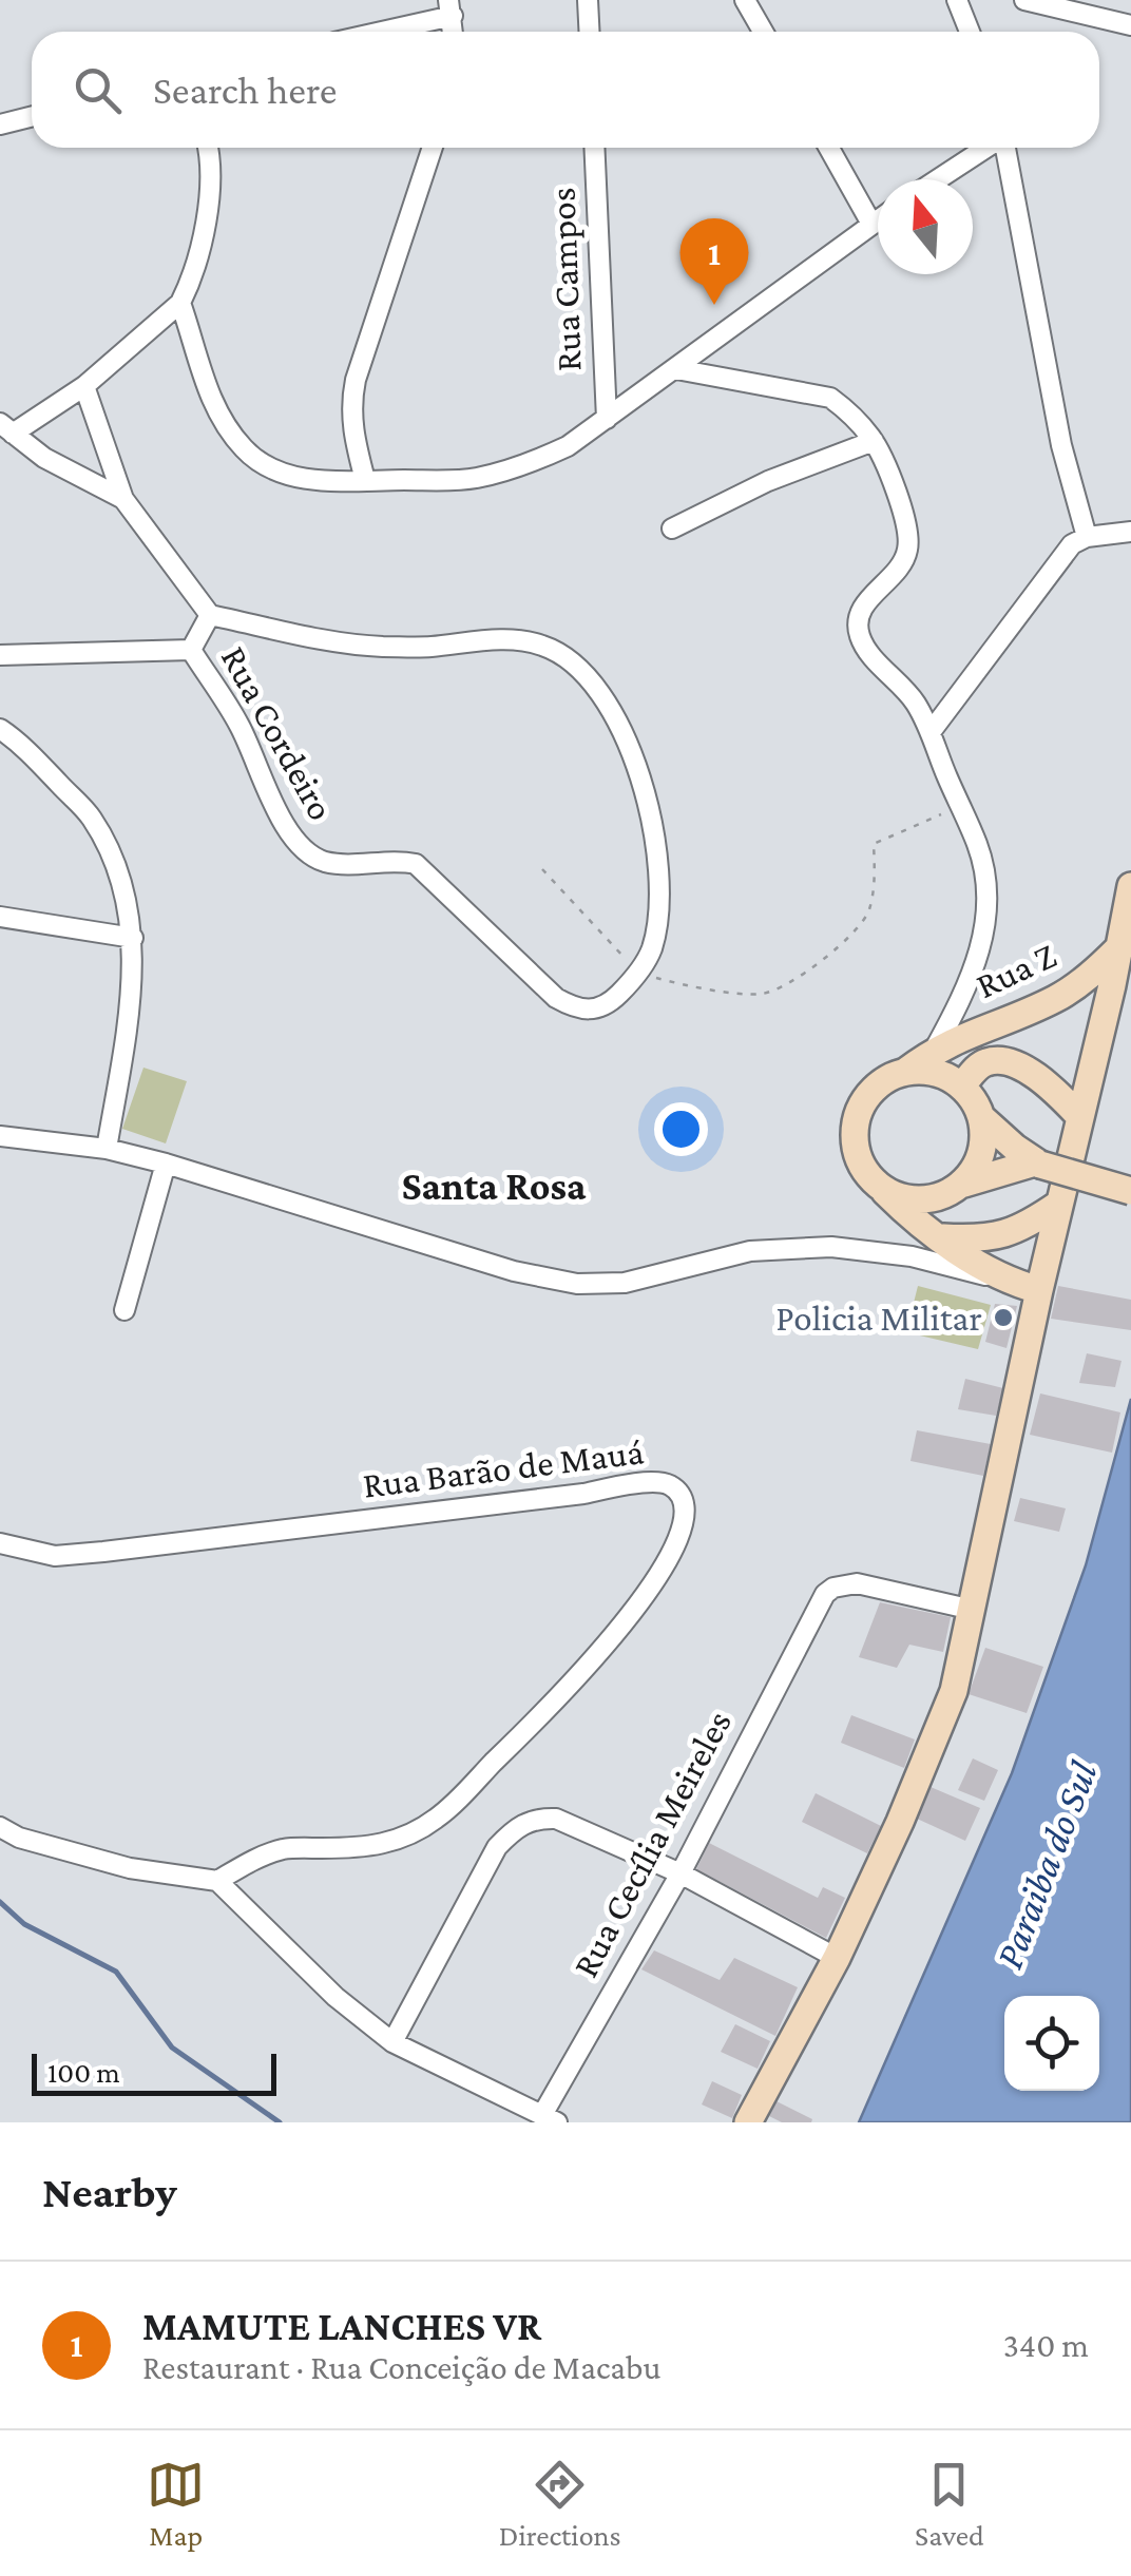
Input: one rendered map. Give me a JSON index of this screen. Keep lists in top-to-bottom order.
{
  "streets": {
    "main road": ["Rua Z"],
    "street": [
      "Rua Campos",
      "Rua Cordeiro",
      "Rua Barão de Mauá",
      "Rua Cecília Meireles"
    ]
  },
  "districts": ["Santa Rosa"],
  "water": ["Paraiba do Sul"],
  "places": ["Policia Militar"],
  "scale_bar": "100 m",
  "north": "top",
  "page": {
    "search": "Search here",
    "pins": "1",
    "scale": "100 m",
    "heading": "Nearby",
    "list": [
      {
        "mark": "1",
        "name": "MAMUTE LANCHES VR",
        "note": "Restaurant · Rua Conceição de Macabu",
        "value": "340 m"
      }
    ],
    "nav": ["Map", "Directions", "Saved"]
  }
}
